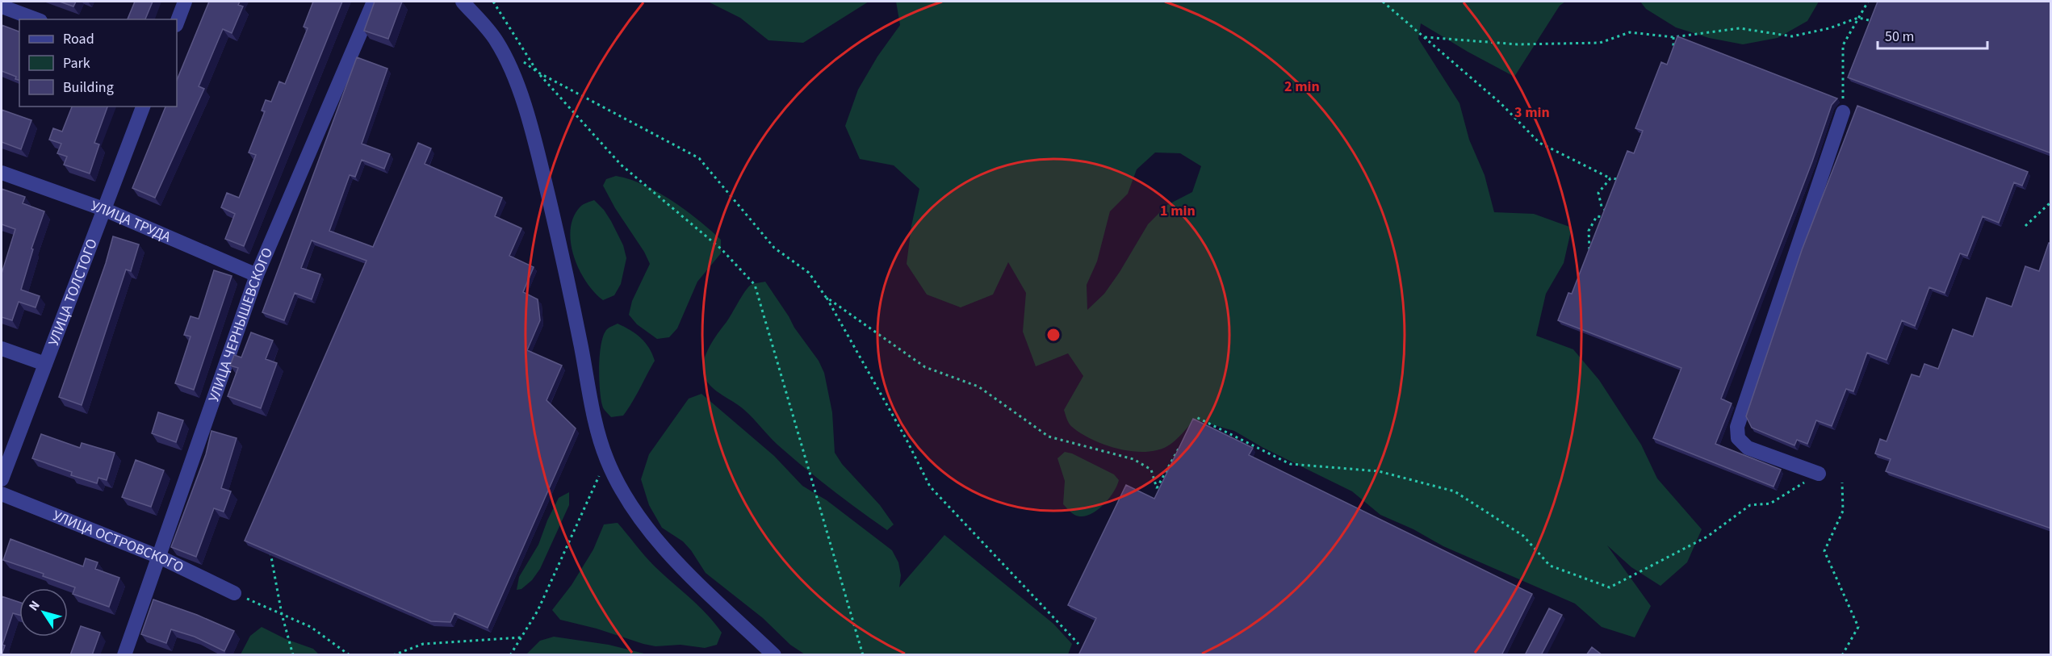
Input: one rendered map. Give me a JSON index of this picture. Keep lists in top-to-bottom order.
{
  "streets": {
    "street": [
      "УЛИЦА ТРУДА",
      "УЛИЦА ТОЛСТОГО",
      "УЛИЦА ЧЕРНЫШЕВСКОГО",
      "УЛИЦА ОСТРОВСКОГО"
    ]
  },
  "crossings": [
    ["УЛИЦА ТРУДА", "УЛИЦА ТОЛСТОГО"],
    ["УЛИЦА ТРУДА", "УЛИЦА ЧЕРНЫШЕВСКОГО"],
    ["УЛИЦА ЧЕРНЫШЕВСКОГО", "УЛИЦА ОСТРОВСКОГО"]
  ],
  "legend": ["Road", "Park", "Building"],
  "scale_bar": "50 m",
  "north": "top left",
  "rings": ["2 min", "3 min", "1 min"]
}
